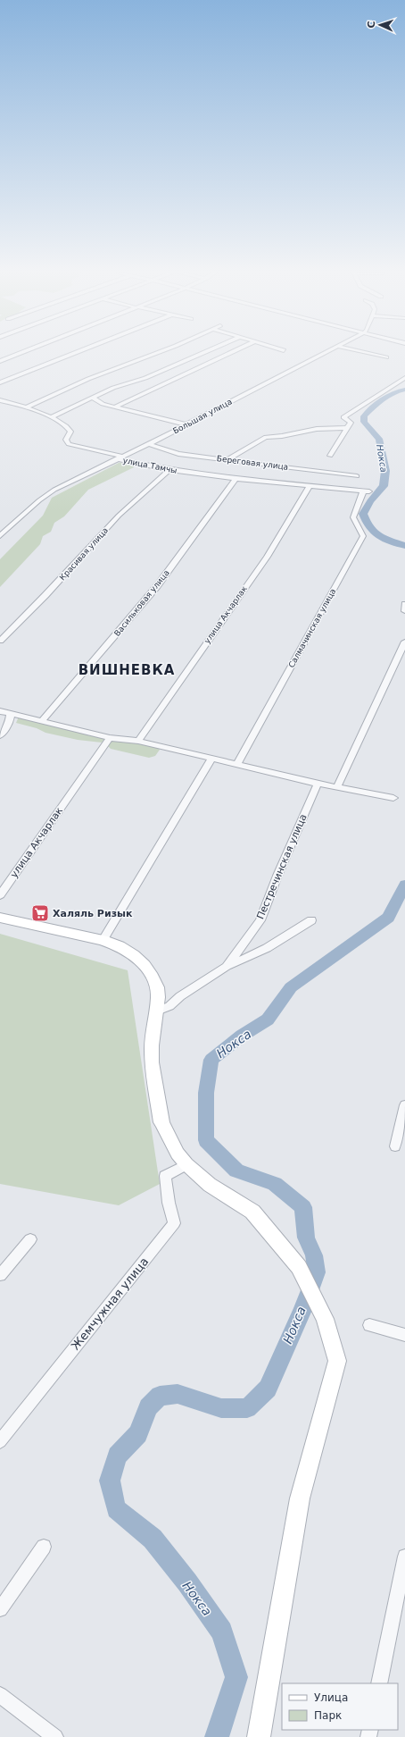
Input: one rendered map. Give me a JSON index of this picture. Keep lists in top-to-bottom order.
{
  "streets": {
    "street": [
      "Большая улица",
      "Береговая улица",
      "улица Тамчы",
      "Красивая улица",
      "Васильковая улица",
      "улица Акчарлак",
      "Салмачинская улица",
      "Пестречинская улица",
      "Жемчужная улица"
    ]
  },
  "crossings": [
    ["Большая улица", "Береговая улица"],
    ["Большая улица", "улица Тамчы"],
    ["улица Тамчы", "Красивая улица"],
    ["улица Тамчы", "Васильковая улица"],
    ["улица Тамчы", "улица Акчарлак"],
    ["улица Тамчы", "Салмачинская улица"]
  ],
  "districts": ["ВИШНЕВКА"],
  "water": ["Нокса"],
  "places": {
    "supermarket": ["Халяль Ризык"]
  },
  "legend": ["Улица", "Парк"],
  "north": "left"
}
